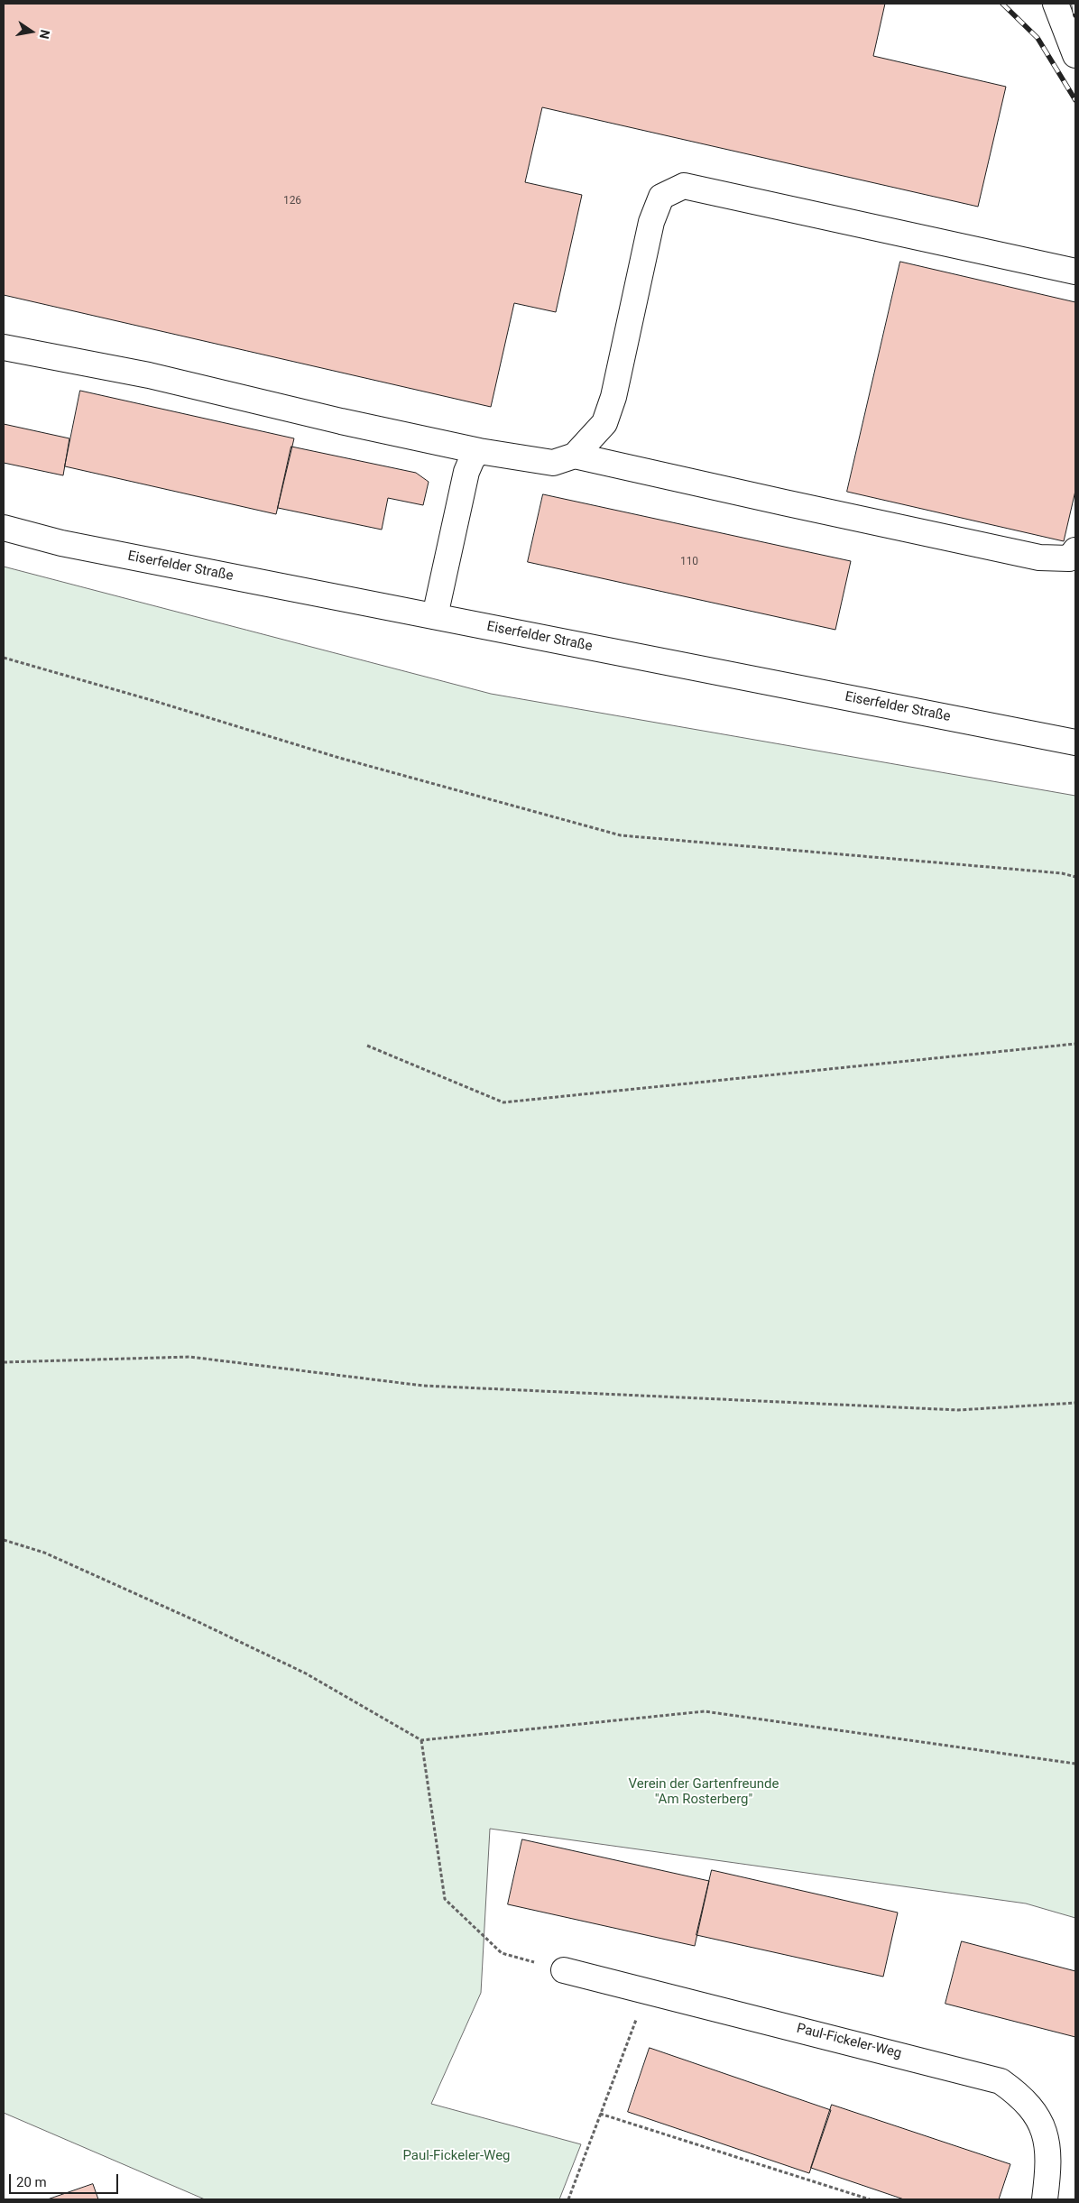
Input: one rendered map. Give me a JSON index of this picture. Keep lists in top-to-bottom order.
{
  "streets": {
    "main road": ["Eiserfelder Straße", "Paul-Fickeler-Weg"]
  },
  "parks": ["Verein der Gartenfreunde \"Am Rosterberg\"", "Paul-Fickeler-Weg"],
  "house_numbers": ["126", "110"],
  "scale_bar": "20 m",
  "north": "right"
}
